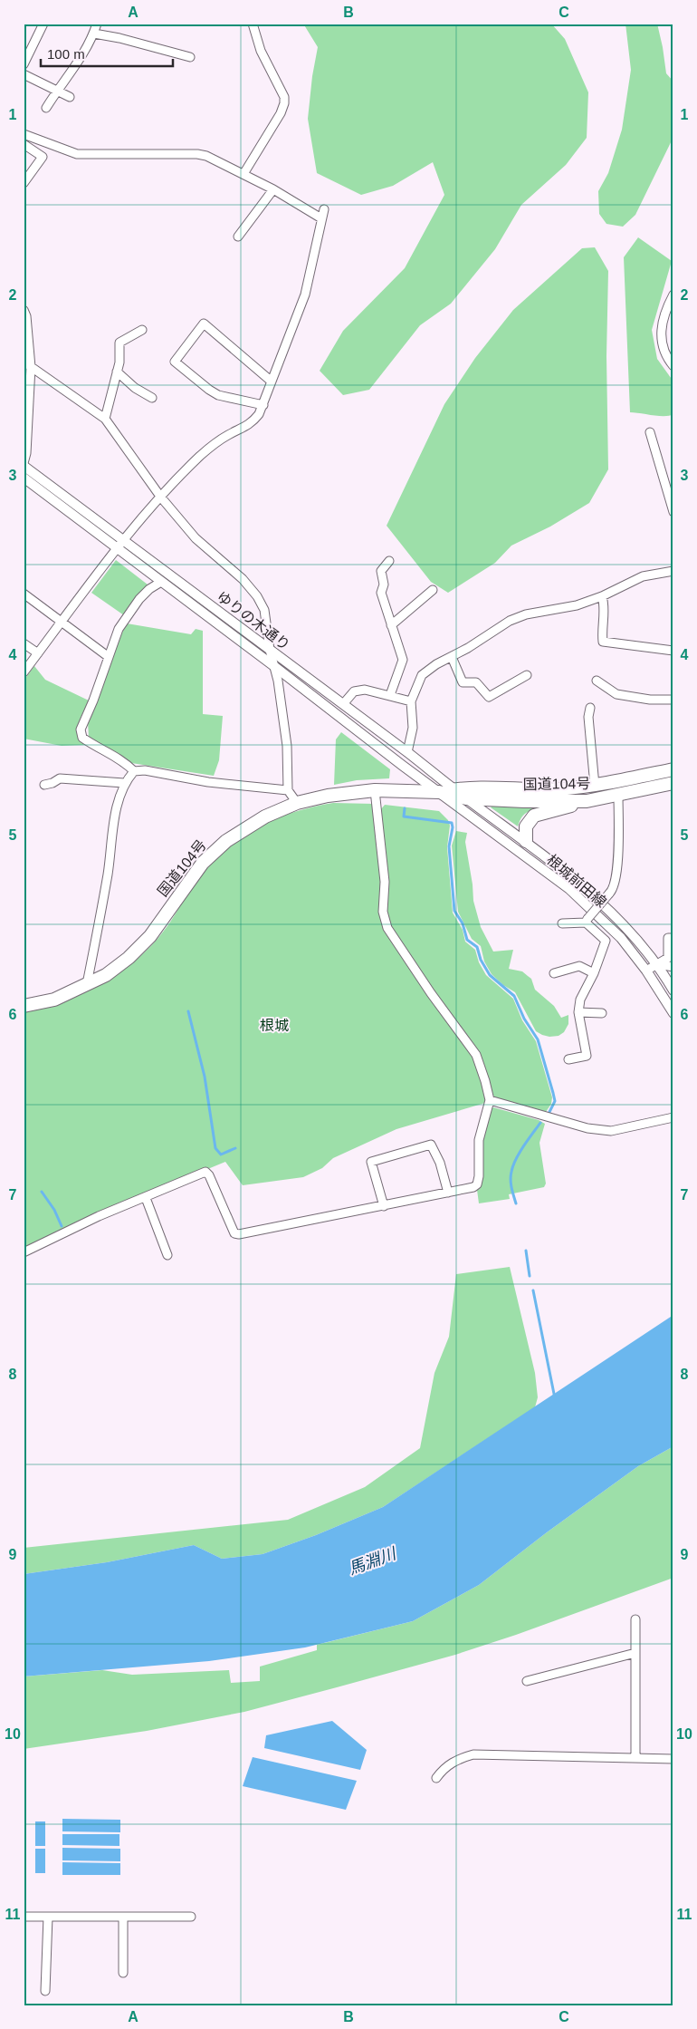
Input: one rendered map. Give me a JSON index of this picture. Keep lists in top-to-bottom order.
{
  "streets": {
    "highway": ["国道104号"],
    "street": ["ゆりの木通り", "根城前田線"]
  },
  "crossings": [
    ["ゆりの木通り", "国道104号"],
    ["ゆりの木通り", "根城前田線"],
    ["国道104号", "根城前田線"]
  ],
  "water": ["馬淵川"],
  "parks": ["根城"],
  "scale_bar": "100 m",
  "grid": {
    "columns": ["A", "B", "C"],
    "rows": [
      "1",
      "2",
      "3",
      "4",
      "5",
      "6",
      "7",
      "8",
      "9",
      "10",
      "11"
    ]
  }
}
